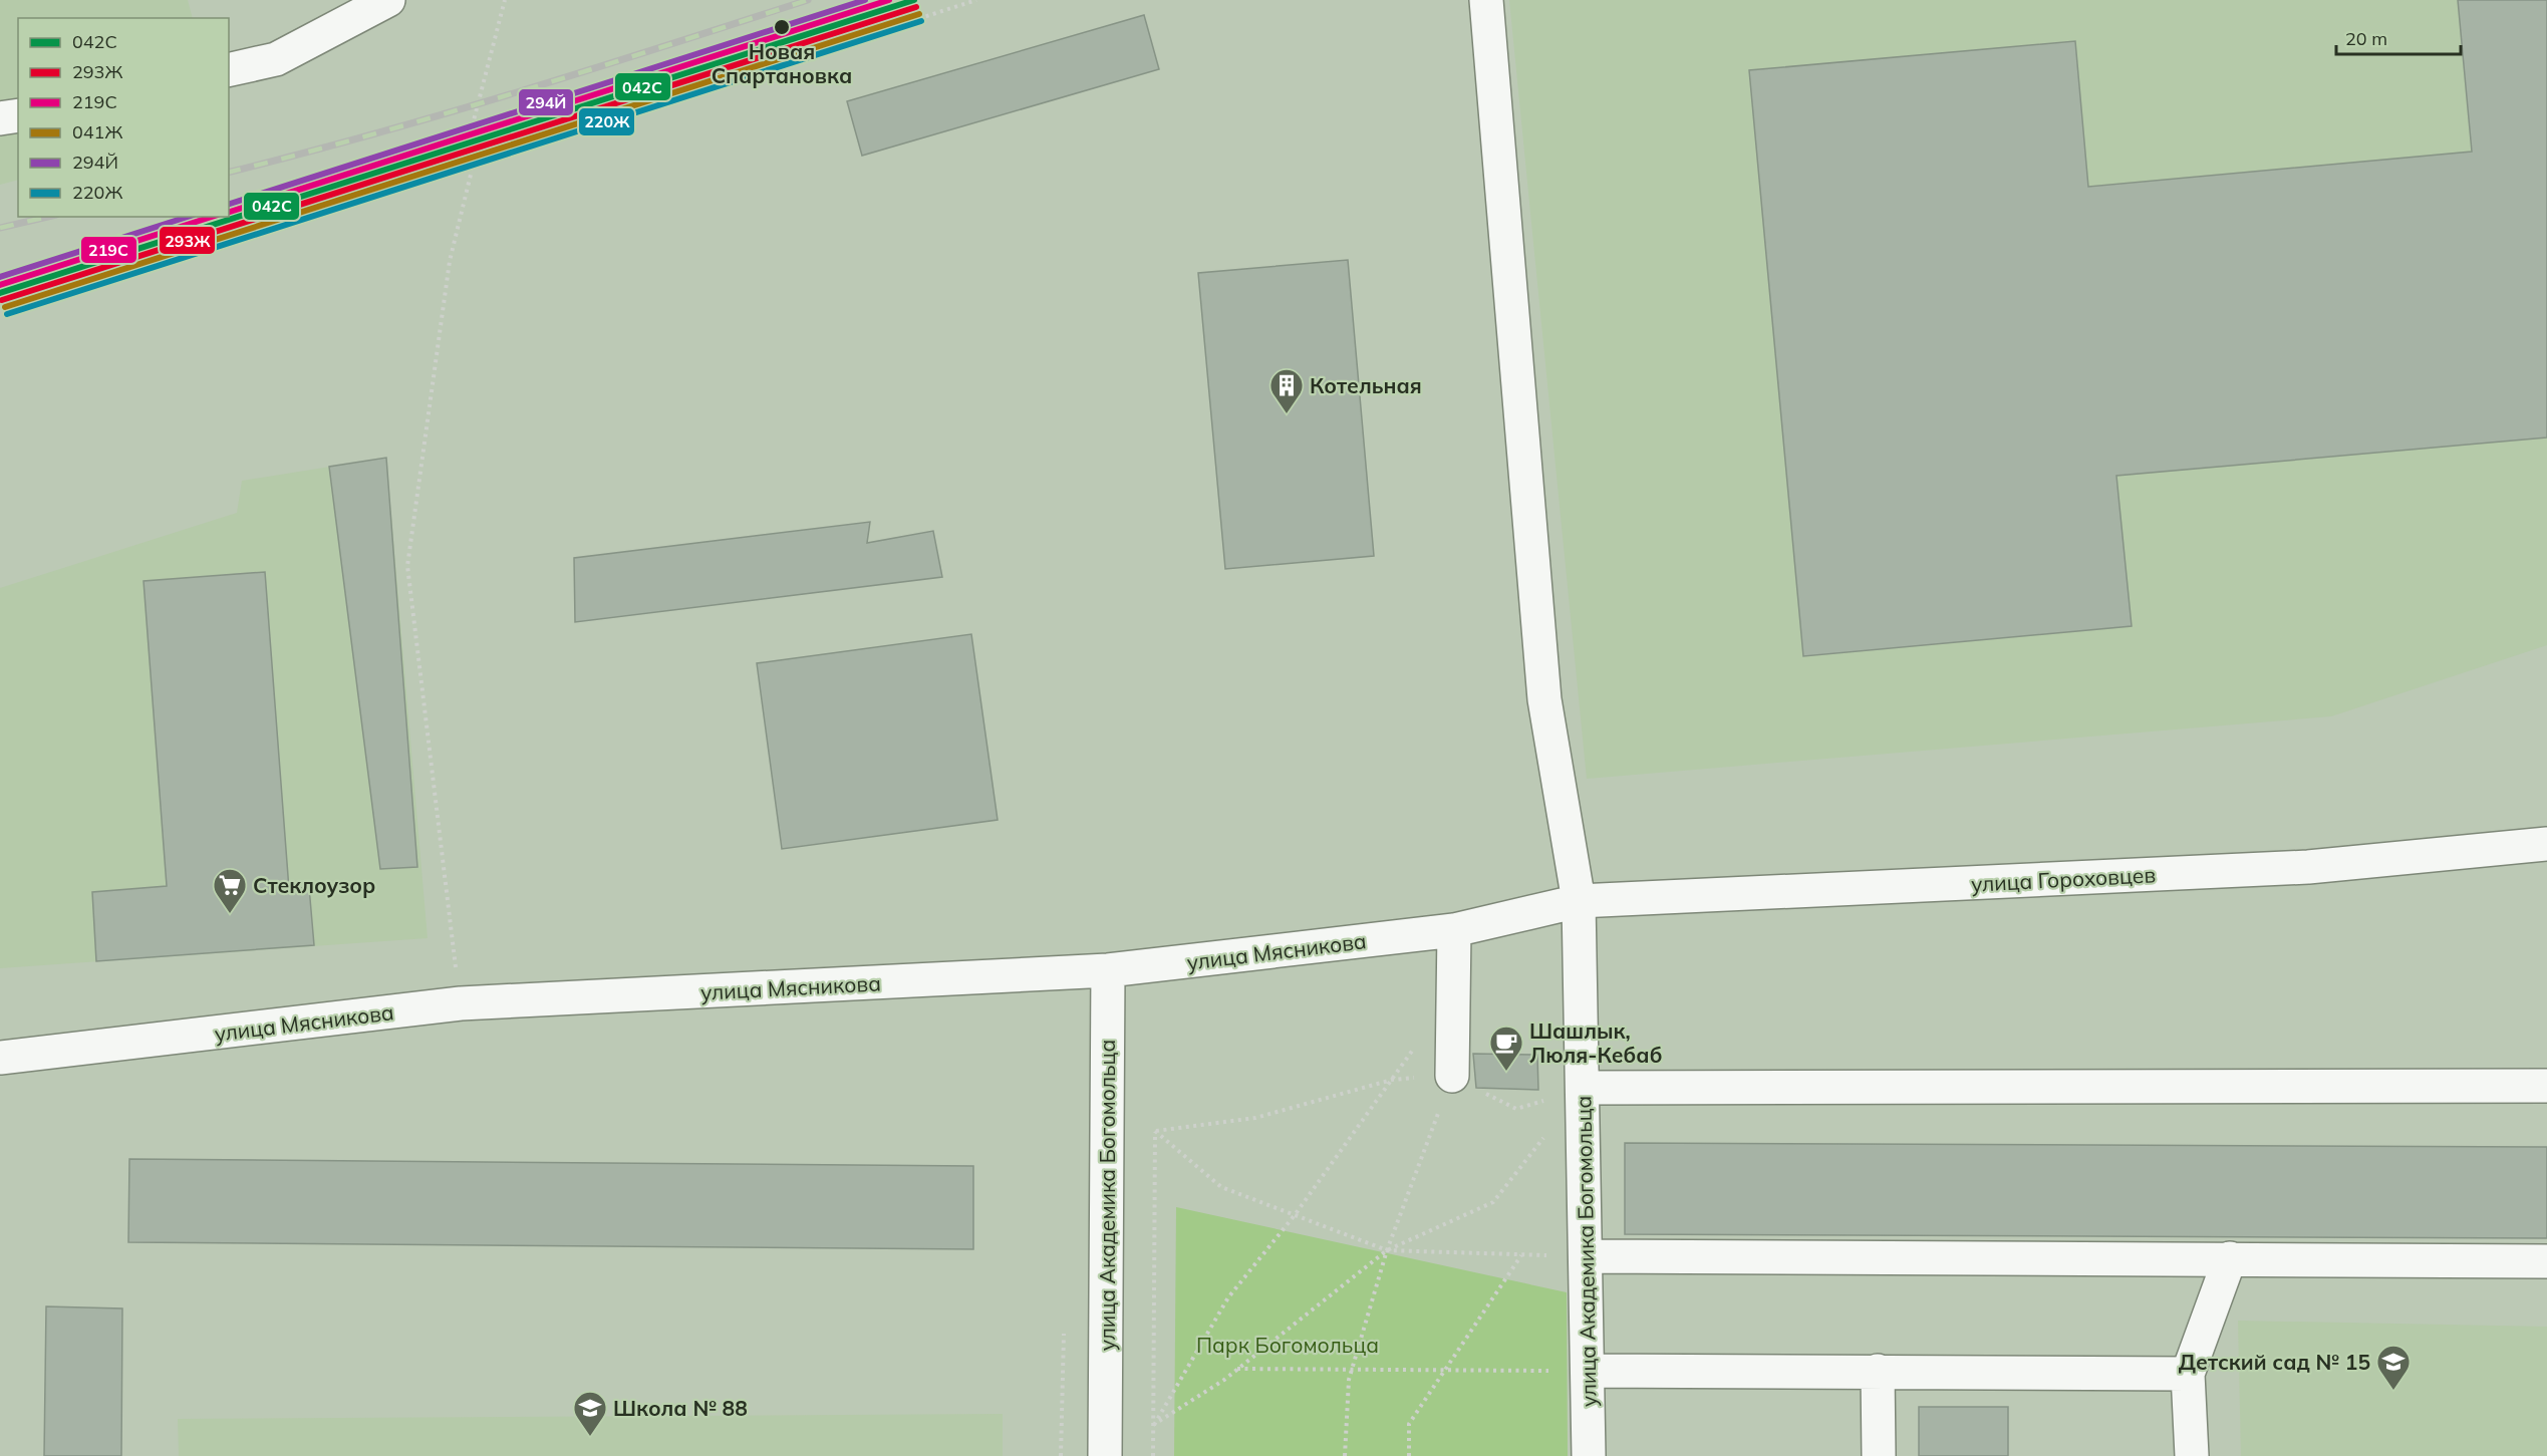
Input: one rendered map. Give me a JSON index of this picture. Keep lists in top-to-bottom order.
{
  "streets": {
    "street": ["улица Гороховцев", "улица Мясникова", "улица Академика Богомольца"]
  },
  "crossings": [
    ["улица Гороховцев", "улица Мясникова"],
    ["улица Гороховцев", "улица Академика Богомольца"],
    ["улица Мясникова", "улица Академика Богомольца"]
  ],
  "parks": ["Парк Богомольца"],
  "places": {
    "other": ["Новая Спартановка"],
    "building": ["Котельная"],
    "supermarket": ["Стеклоузор"],
    "cafe": ["Шашлык, Люля-Кебаб"],
    "school or university": ["Детский сад № 15", "Школа № 88"]
  },
  "lines": [
    "transit line 042С",
    "transit line 219С",
    "transit line 294Й",
    "transit line 293Ж",
    "transit line 041Ж",
    "transit line 220Ж"
  ],
  "legend": [
    "042С",
    "293Ж",
    "219С",
    "041Ж",
    "294Й",
    "220Ж"
  ],
  "scale_bar": "20 m"
}
